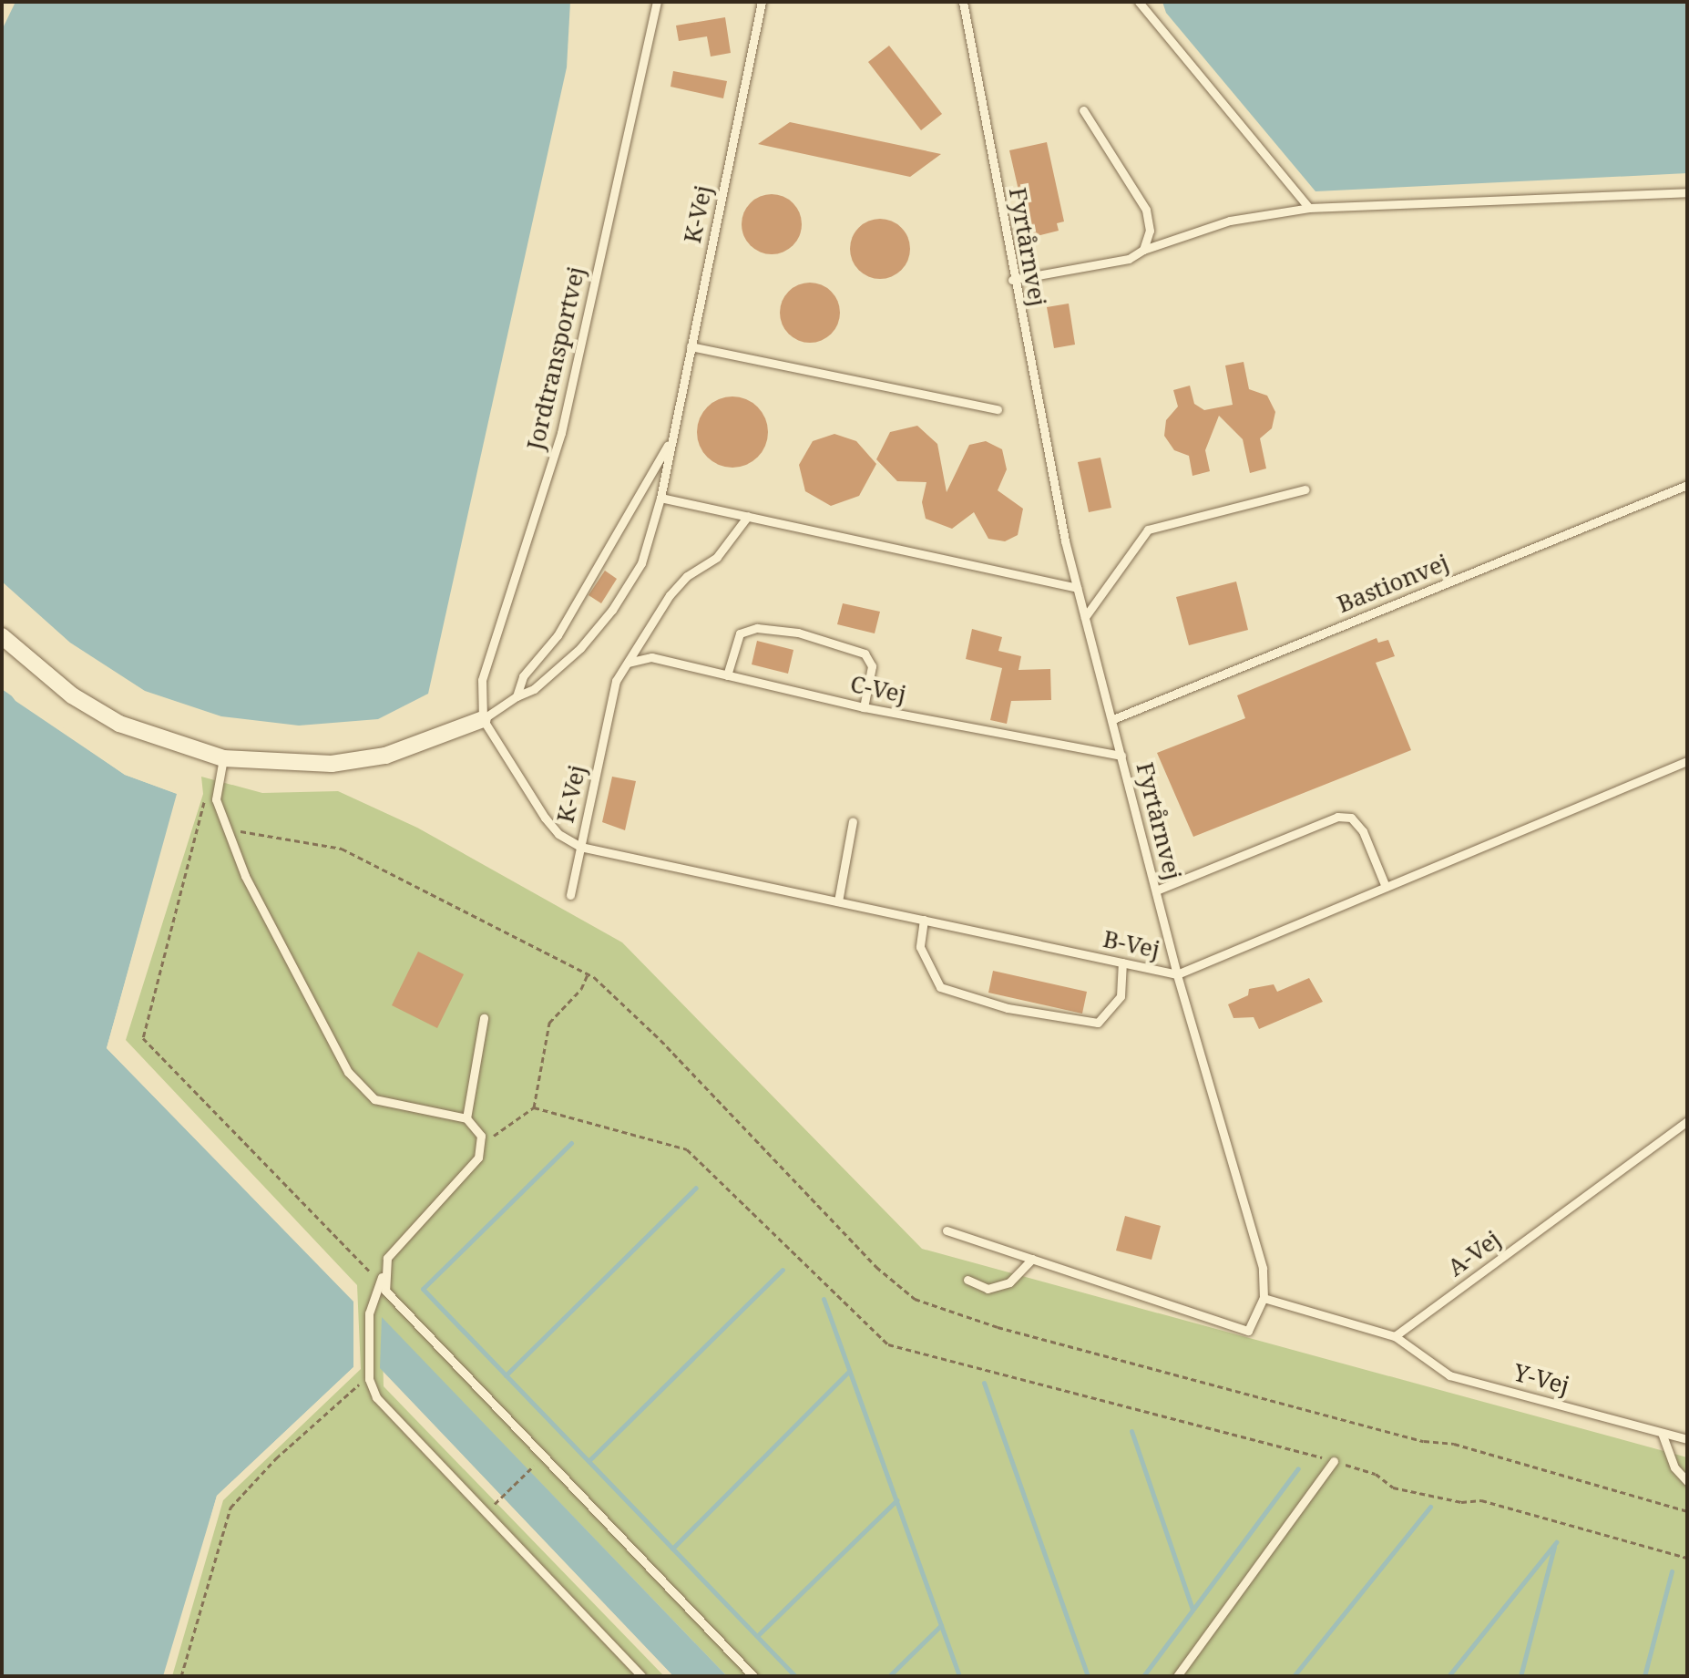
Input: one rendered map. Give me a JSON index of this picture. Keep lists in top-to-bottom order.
{
  "streets": {
    "lane": [
      "K-Vej",
      "Fyrtårnvej",
      "Jordtransportvej",
      "Bastionvej",
      "C-Vej",
      "B-Vej",
      "A-Vej",
      "Y-Vej"
    ]
  },
  "crossings": [
    ["K-Vej", "Jordtransportvej"],
    ["K-Vej", "C-Vej"],
    ["K-Vej", "B-Vej"],
    ["Fyrtårnvej", "Bastionvej"],
    ["Fyrtårnvej", "C-Vej"],
    ["Fyrtårnvej", "B-Vej"],
    ["A-Vej", "Y-Vej"]
  ]
}
